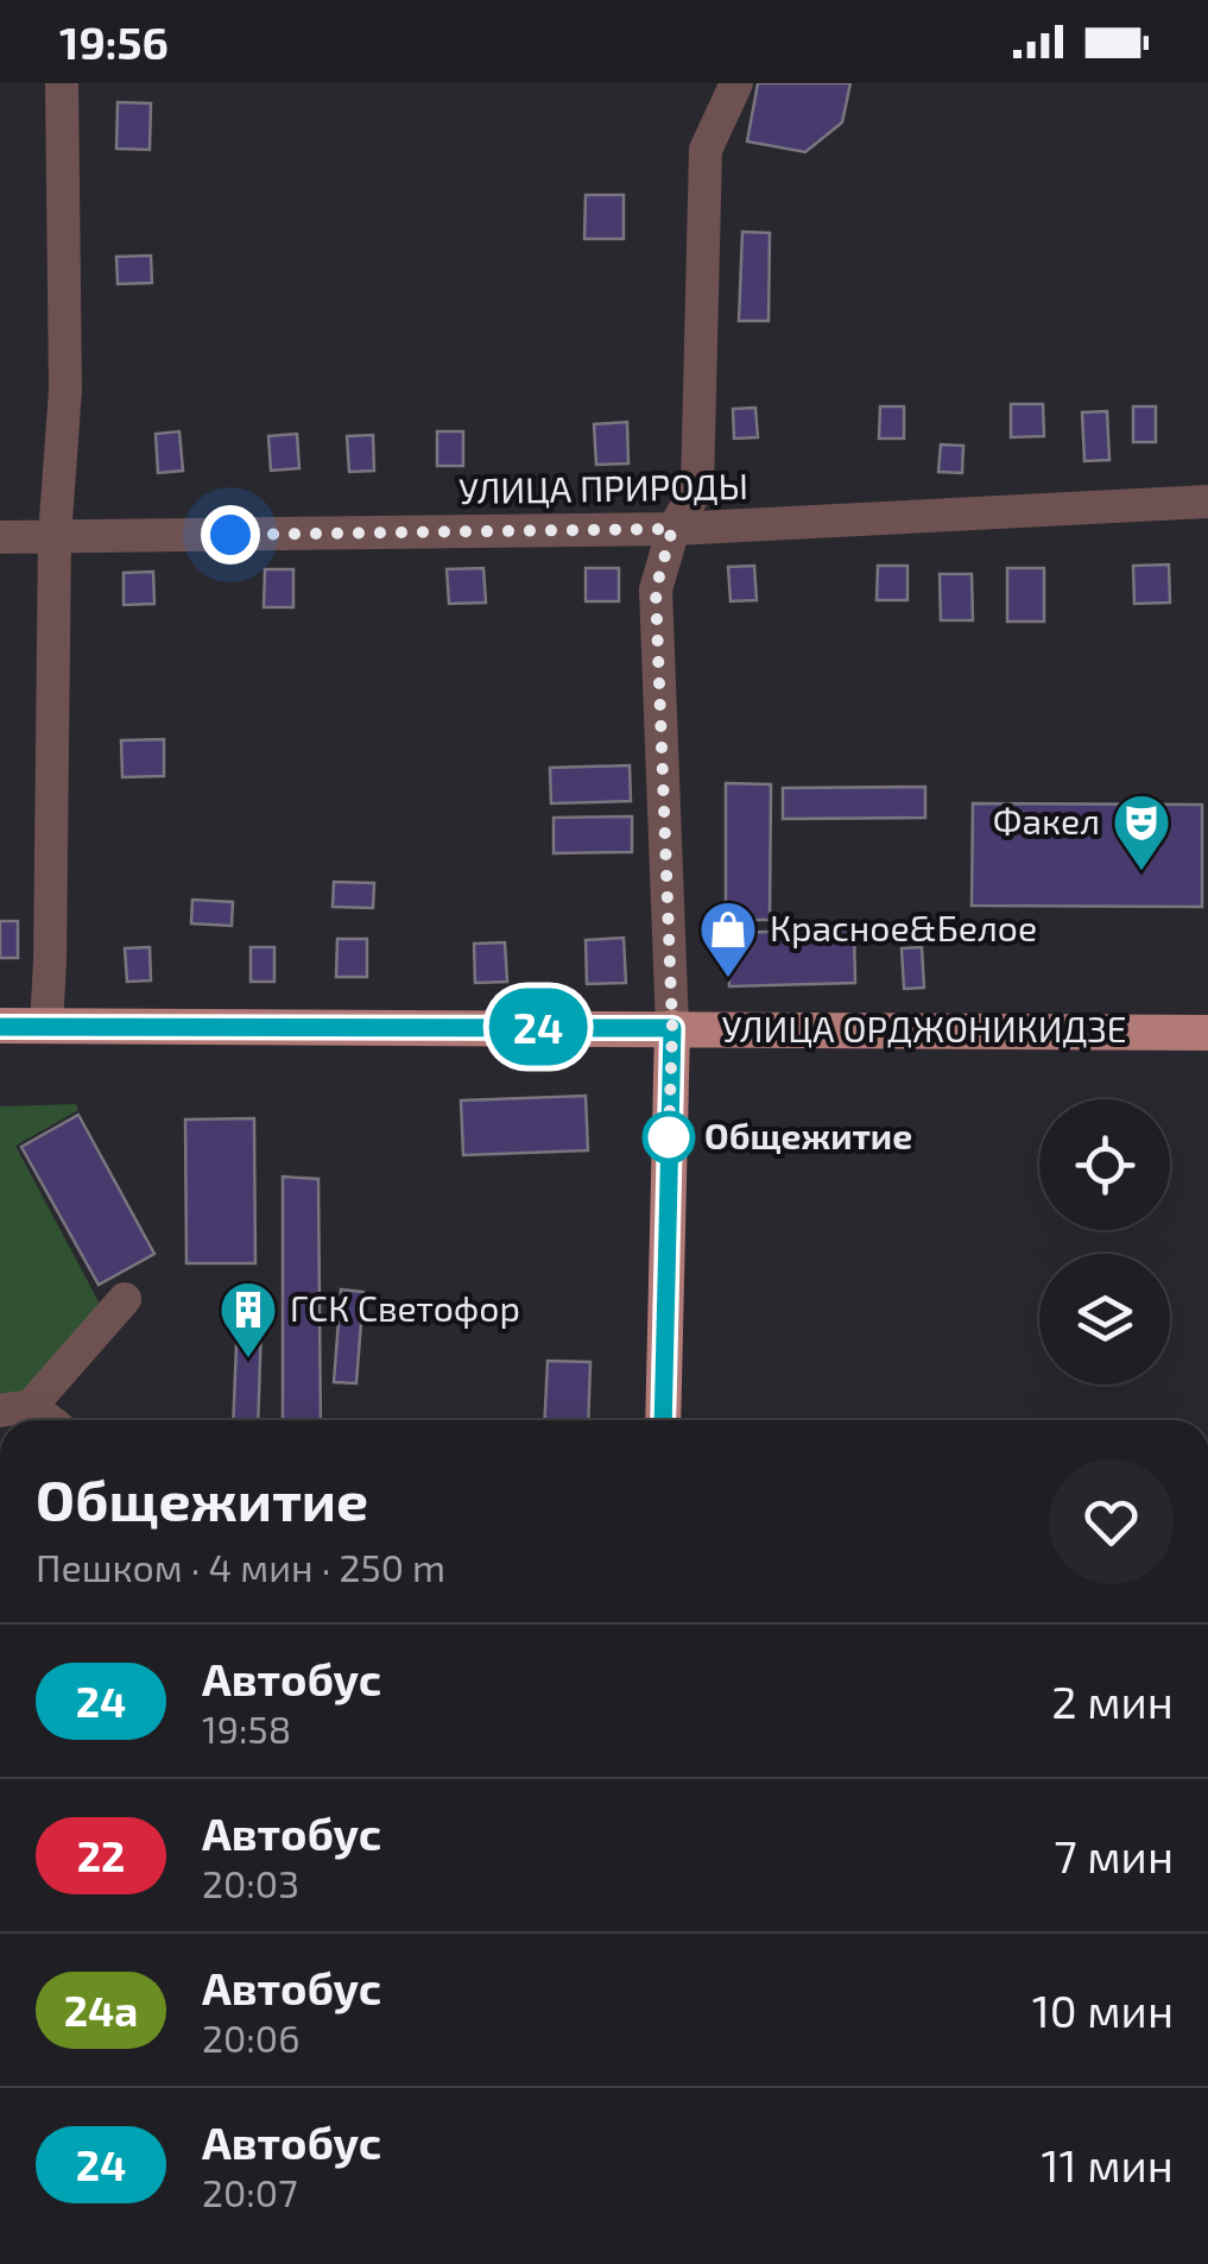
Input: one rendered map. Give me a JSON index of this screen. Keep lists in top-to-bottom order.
{
  "streets": {
    "main road": ["УЛИЦА ОРДЖОНИКИДЗЕ"],
    "street": ["УЛИЦА ПРИРОДЫ"]
  },
  "places": {
    "theatre": ["Факел"],
    "shop": ["Красное&Белое"],
    "other": ["Общежитие"],
    "building": ["ГСК Светофор"]
  },
  "lines": ["bus line 24"],
  "page": {
    "status": "19:56",
    "on_map": "24",
    "heading": ["Общежитие", "Пешком · 4 мин · 250 m"],
    "list": [
      {
        "mark": "24",
        "name": "Автобус",
        "note": "19:58",
        "value": "2 мин"
      },
      {
        "mark": "22",
        "name": "Автобус",
        "note": "20:03",
        "value": "7 мин"
      },
      {
        "mark": "24a",
        "name": "Автобус",
        "note": "20:06",
        "value": "10 мин"
      },
      {
        "mark": "24",
        "name": "Автобус",
        "note": "20:07",
        "value": "11 мин"
      }
    ]
  }
}
